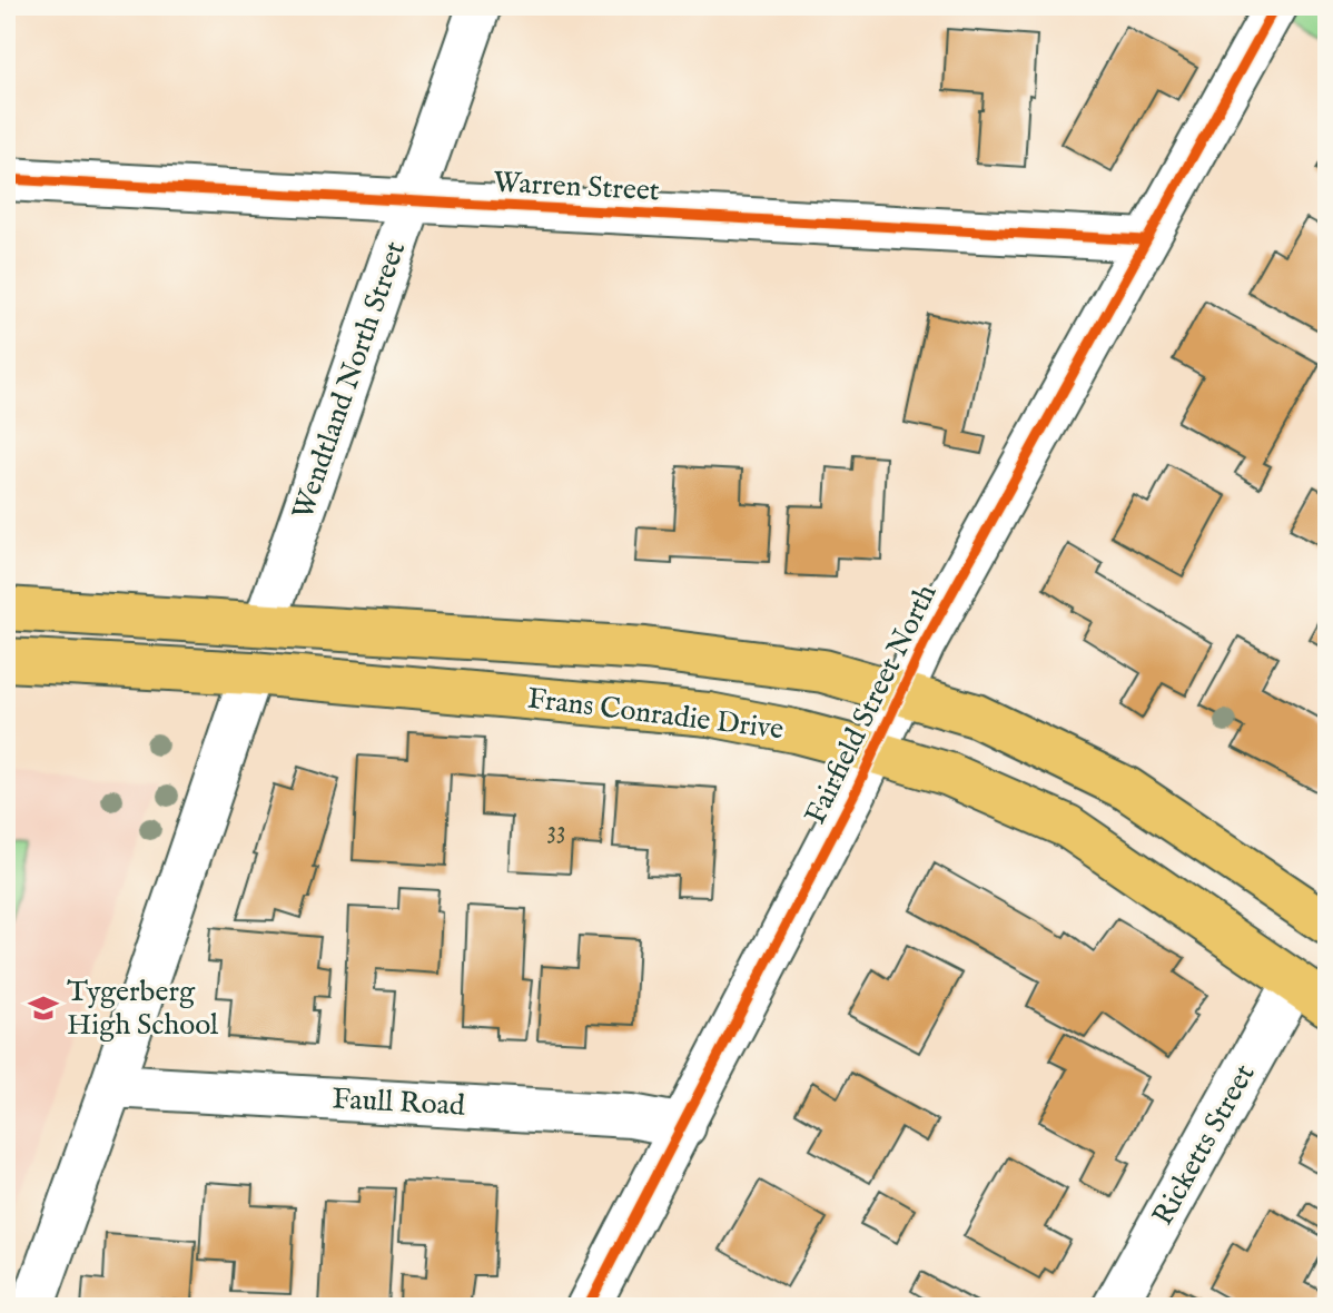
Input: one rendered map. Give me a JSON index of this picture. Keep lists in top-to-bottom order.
{
  "streets": {
    "main road": ["Frans Conradie Drive"],
    "street": [
      "Warren Street",
      "Wendtland North Street",
      "Fairfield Street North",
      "Faull Road",
      "Ricketts Street"
    ]
  },
  "crossings": [
    ["Warren Street", "Wendtland North Street"],
    ["Warren Street", "Fairfield Street North"],
    ["Wendtland North Street", "Frans Conradie Drive"],
    ["Fairfield Street North", "Frans Conradie Drive"],
    ["Fairfield Street North", "Faull Road"],
    ["Frans Conradie Drive", "Ricketts Street"]
  ],
  "places": {
    "school or university": ["Tygerberg High School"]
  },
  "house_numbers": ["33"]
}
